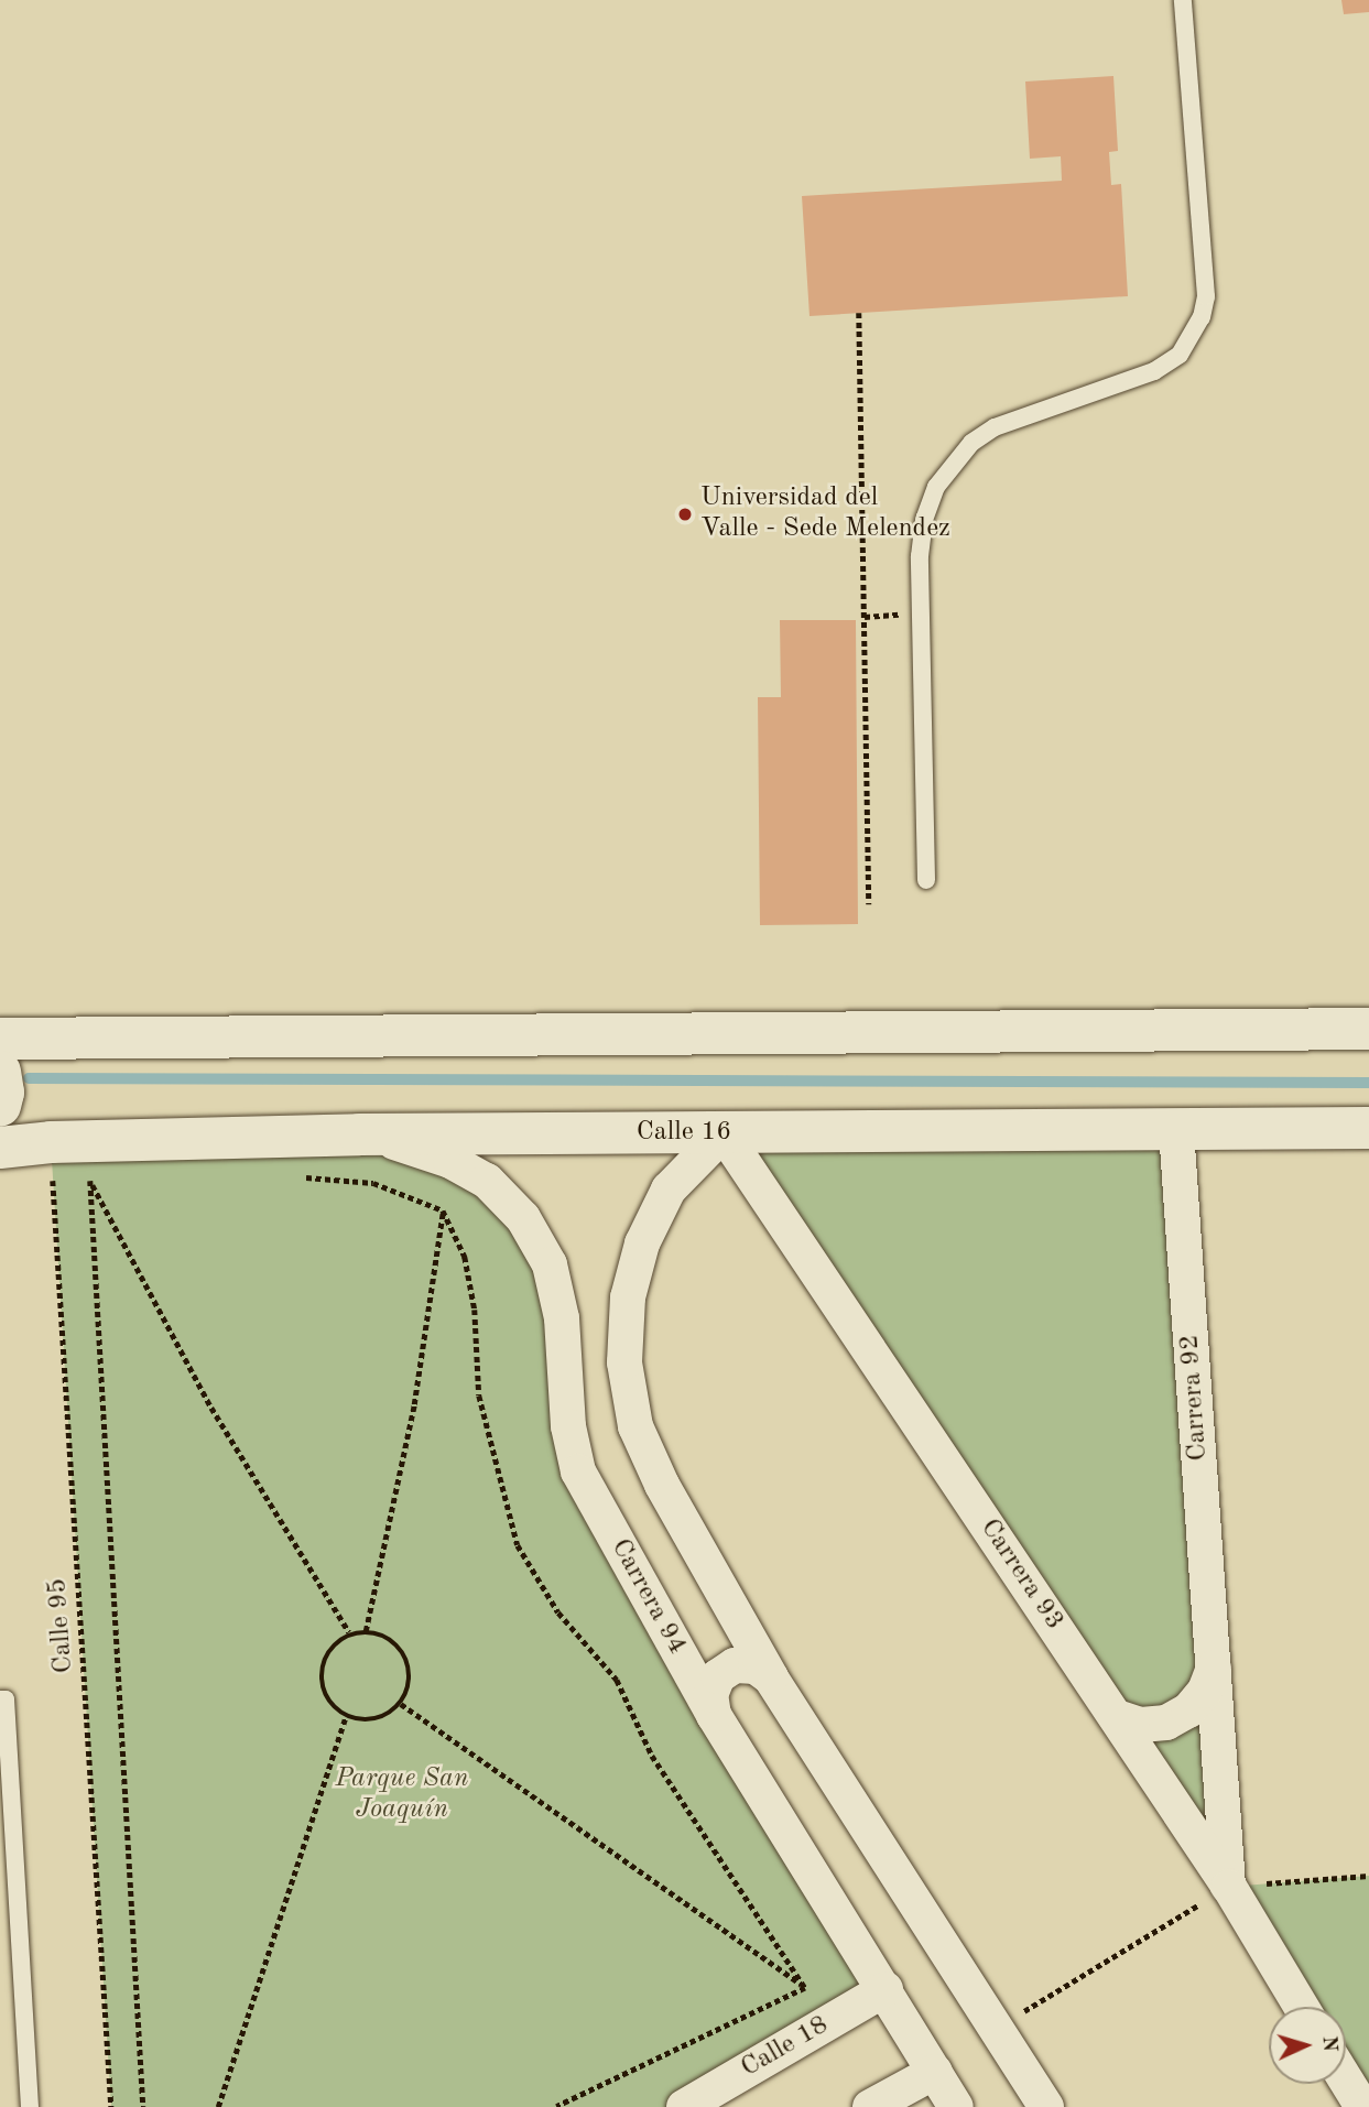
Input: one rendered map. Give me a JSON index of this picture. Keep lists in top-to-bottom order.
{
  "streets": {
    "street": [
      "Calle 16",
      "Carrera 92",
      "Carrera 93",
      "Carrera 94",
      "Calle 18"
    ],
    "path": ["Calle 95"]
  },
  "crossings": [
    ["Calle 16", "Carrera 92"],
    ["Calle 16", "Carrera 93"],
    ["Calle 16", "Carrera 94"],
    ["Calle 16", "Calle 95"],
    ["Carrera 92", "Carrera 93"],
    ["Carrera 94", "Calle 18"]
  ],
  "parks": ["Parque San Joaquín"],
  "places": ["Universidad del Valle - Sede Melendez"],
  "north": "right"
}
